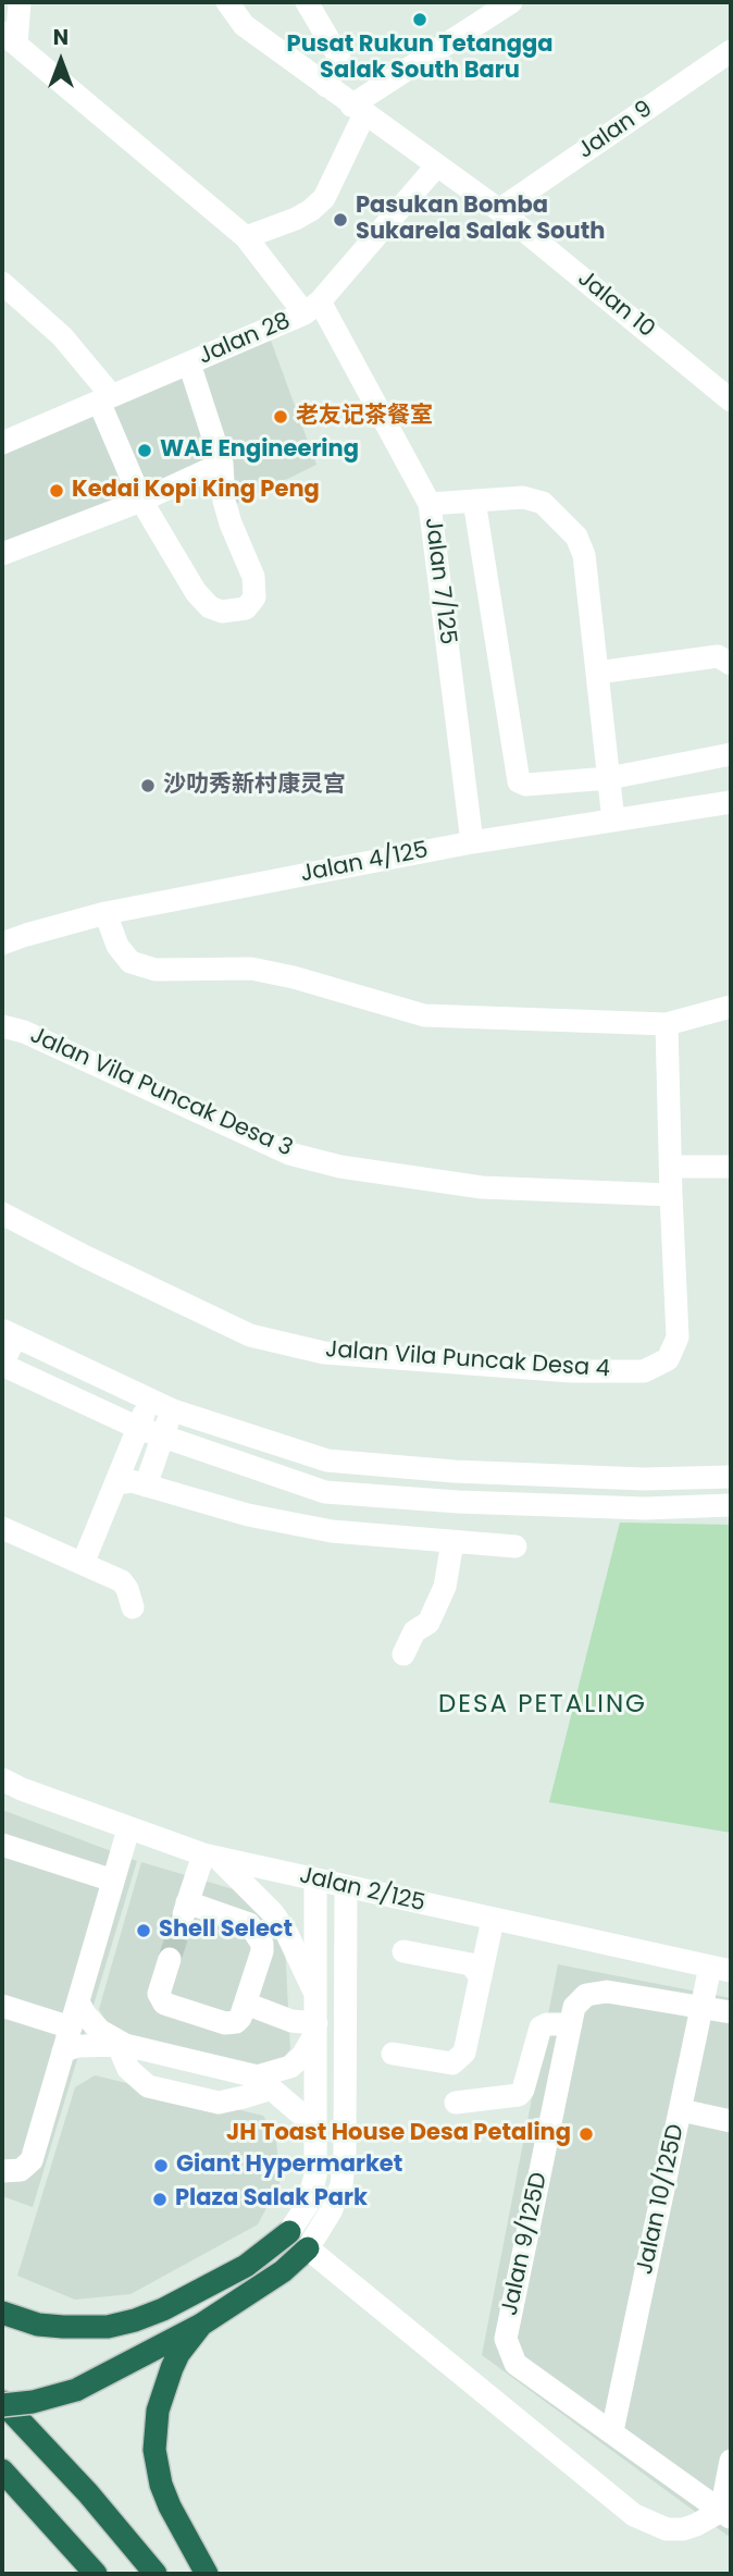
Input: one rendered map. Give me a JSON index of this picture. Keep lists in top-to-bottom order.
{
  "streets": {
    "street": [
      "Jalan 9",
      "Jalan 10",
      "Jalan 28",
      "Jalan 7/125",
      "Jalan 4/125",
      "Jalan Vila Puncak Desa 3",
      "Jalan Vila Puncak Desa 4",
      "Jalan 2/125",
      "Jalan 10/125D",
      "Jalan 9/125D"
    ]
  },
  "crossings": [
    ["Jalan 9", "Jalan 10"],
    ["Jalan 10", "Jalan 28"],
    ["Jalan 28", "Jalan 7/125"],
    ["Jalan 7/125", "Jalan 4/125"],
    ["Jalan Vila Puncak Desa 3", "Jalan Vila Puncak Desa 4"],
    ["Jalan 2/125", "Jalan 10/125D"],
    ["Jalan 10/125D", "Jalan 9/125D"]
  ],
  "districts": ["DESA PETALING"],
  "places": [
    "Pusat Rukun Tetangga Salak South Baru",
    "Pasukan Bomba Sukarela Salak South",
    "老友记茶餐室",
    "WAE Engineering",
    "Kedai Kopi King Peng",
    "沙叻秀新村康灵宫",
    "Shell Select",
    "JH Toast House Desa Petaling",
    "Giant Hypermarket",
    "Plaza Salak Park"
  ],
  "north": "top"
}
